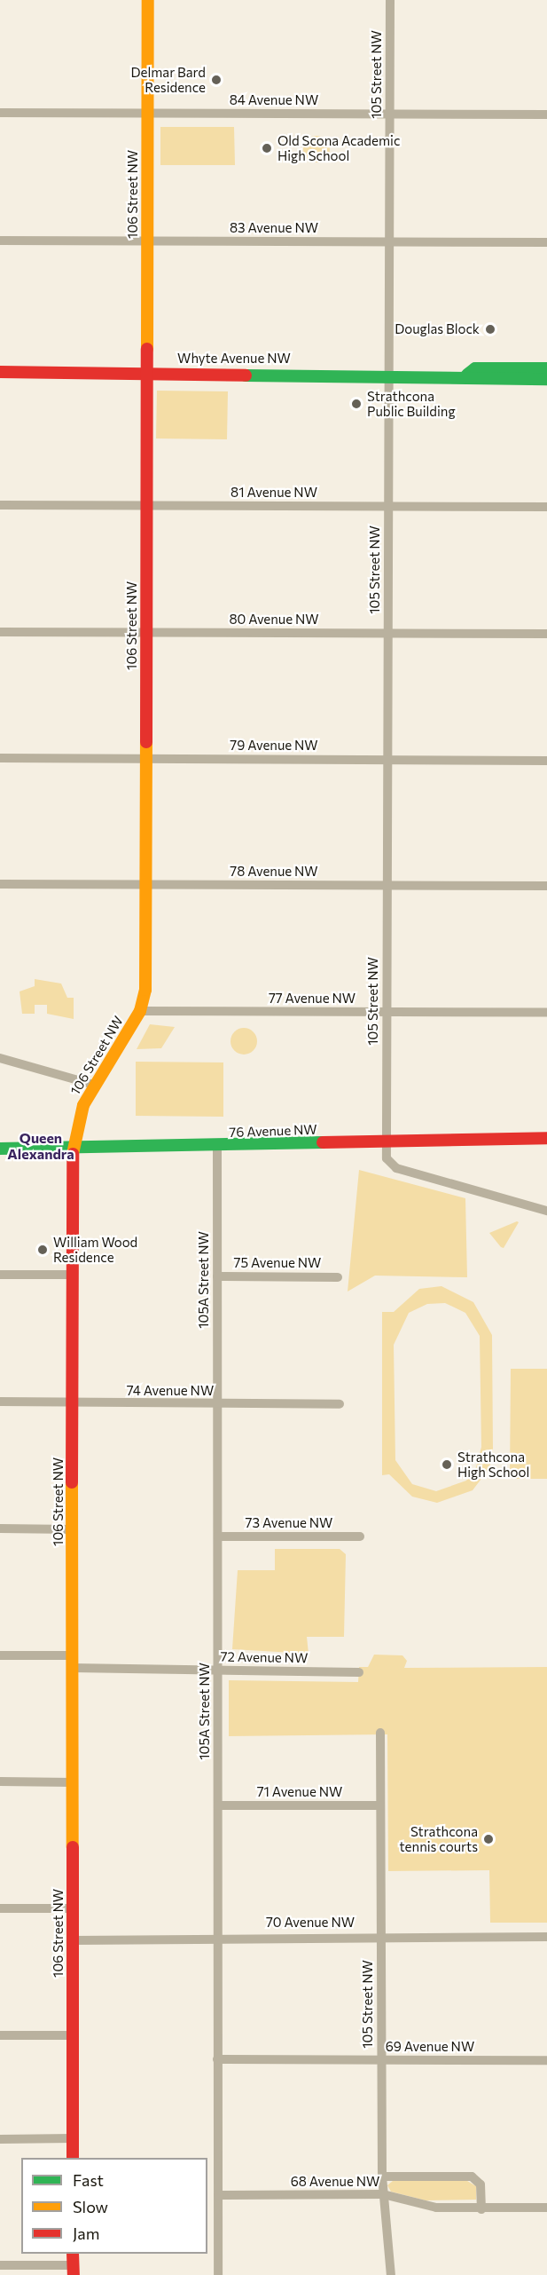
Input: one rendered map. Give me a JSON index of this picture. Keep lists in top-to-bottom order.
{
  "streets": {
    "street": [
      "105 Street NW",
      "84 Avenue NW",
      "106 Street NW",
      "83 Avenue NW",
      "Whyte Avenue NW",
      "81 Avenue NW",
      "80 Avenue NW",
      "79 Avenue NW",
      "78 Avenue NW",
      "77 Avenue NW",
      "76 Avenue NW",
      "75 Avenue NW",
      "105A Street NW",
      "74 Avenue NW",
      "73 Avenue NW",
      "72 Avenue NW",
      "71 Avenue NW",
      "70 Avenue NW",
      "69 Avenue NW",
      "68 Avenue NW"
    ]
  },
  "crossings": [
    ["105 Street NW", "84 Avenue NW"],
    ["105 Street NW", "83 Avenue NW"],
    ["105 Street NW", "Whyte Avenue NW"],
    ["105 Street NW", "81 Avenue NW"],
    ["105 Street NW", "80 Avenue NW"],
    ["105 Street NW", "79 Avenue NW"],
    ["105 Street NW", "78 Avenue NW"],
    ["105 Street NW", "77 Avenue NW"],
    ["105 Street NW", "76 Avenue NW"],
    ["105 Street NW", "71 Avenue NW"],
    ["105 Street NW", "70 Avenue NW"],
    ["105 Street NW", "69 Avenue NW"],
    ["105 Street NW", "68 Avenue NW"],
    ["84 Avenue NW", "106 Street NW"],
    ["106 Street NW", "83 Avenue NW"],
    ["106 Street NW", "Whyte Avenue NW"],
    ["106 Street NW", "81 Avenue NW"],
    ["106 Street NW", "80 Avenue NW"],
    ["106 Street NW", "79 Avenue NW"],
    ["106 Street NW", "78 Avenue NW"],
    ["106 Street NW", "77 Avenue NW"],
    ["106 Street NW", "76 Avenue NW"],
    ["106 Street NW", "74 Avenue NW"],
    ["106 Street NW", "72 Avenue NW"],
    ["106 Street NW", "70 Avenue NW"],
    ["76 Avenue NW", "105A Street NW"],
    ["75 Avenue NW", "105A Street NW"],
    ["105A Street NW", "74 Avenue NW"],
    ["105A Street NW", "73 Avenue NW"],
    ["105A Street NW", "72 Avenue NW"],
    ["105A Street NW", "71 Avenue NW"],
    ["105A Street NW", "70 Avenue NW"],
    ["105A Street NW", "69 Avenue NW"],
    ["105A Street NW", "68 Avenue NW"]
  ],
  "districts": ["Queen Alexandra"],
  "places": [
    "Delmar Bard Residence",
    "Old Scona Academic High School",
    "Douglas Block",
    "Strathcona Public Building",
    "William Wood Residence",
    "Strathcona High School",
    "Strathcona tennis courts"
  ],
  "legend": ["Fast", "Slow", "Jam"]
}
